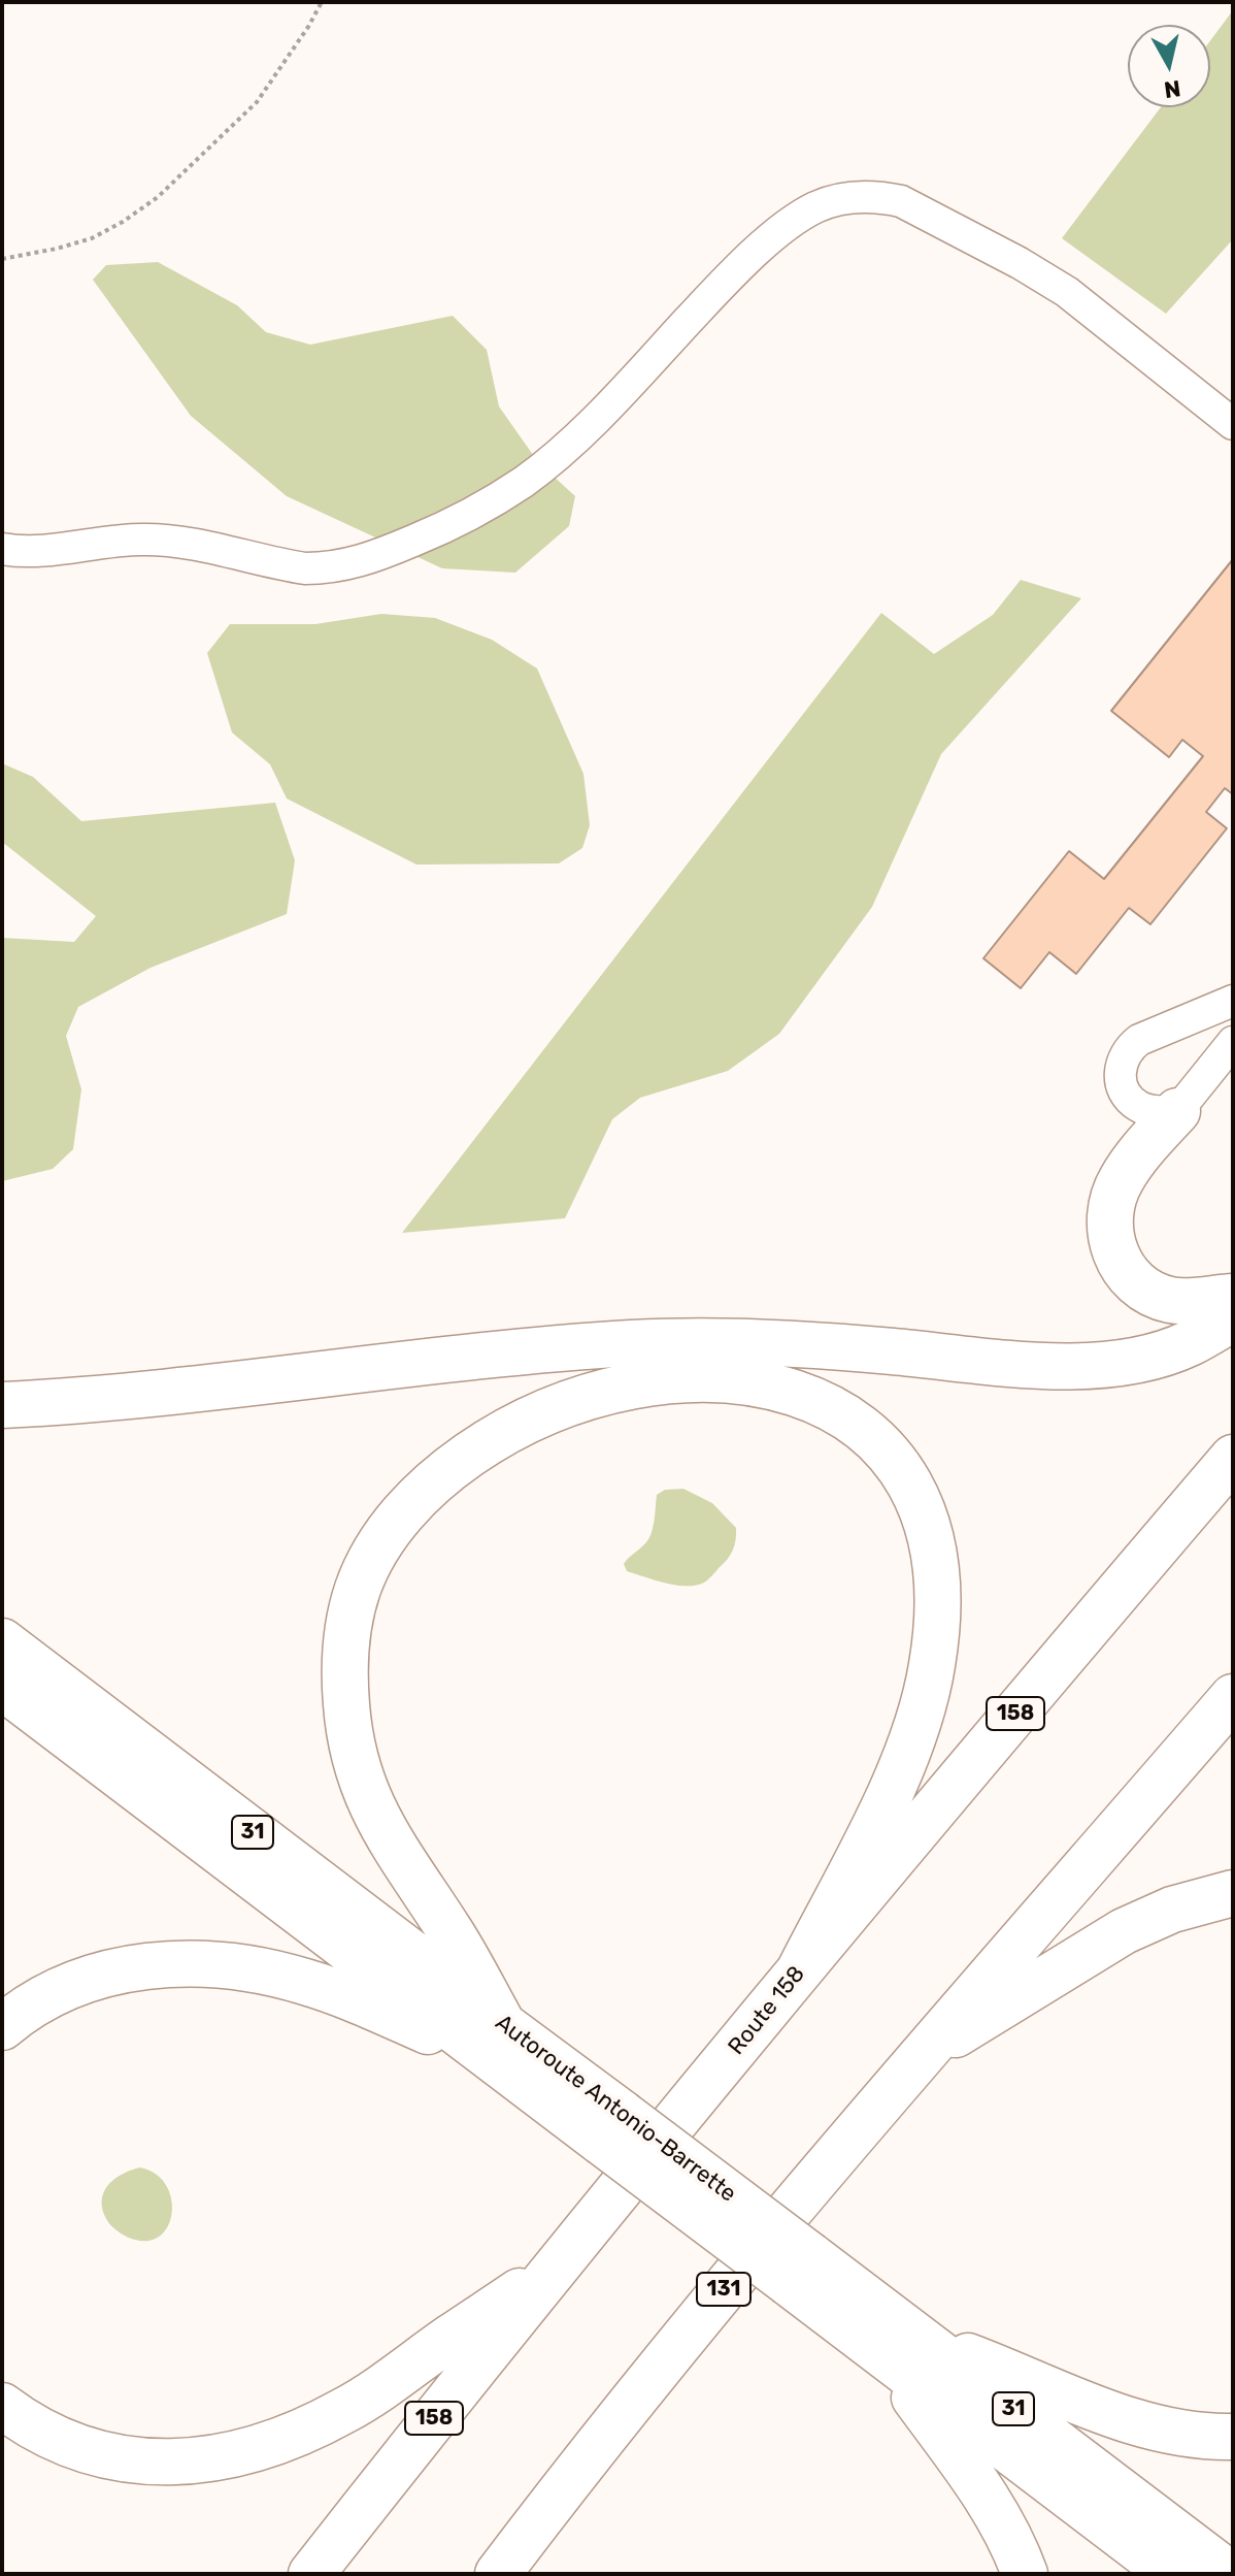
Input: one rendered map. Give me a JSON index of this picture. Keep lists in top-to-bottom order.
{
  "streets": {
    "highway": [
      "158",
      "31",
      "Route 158",
      "Autoroute Antonio-Barrette",
      "131"
    ]
  },
  "north": "bottom"
}
